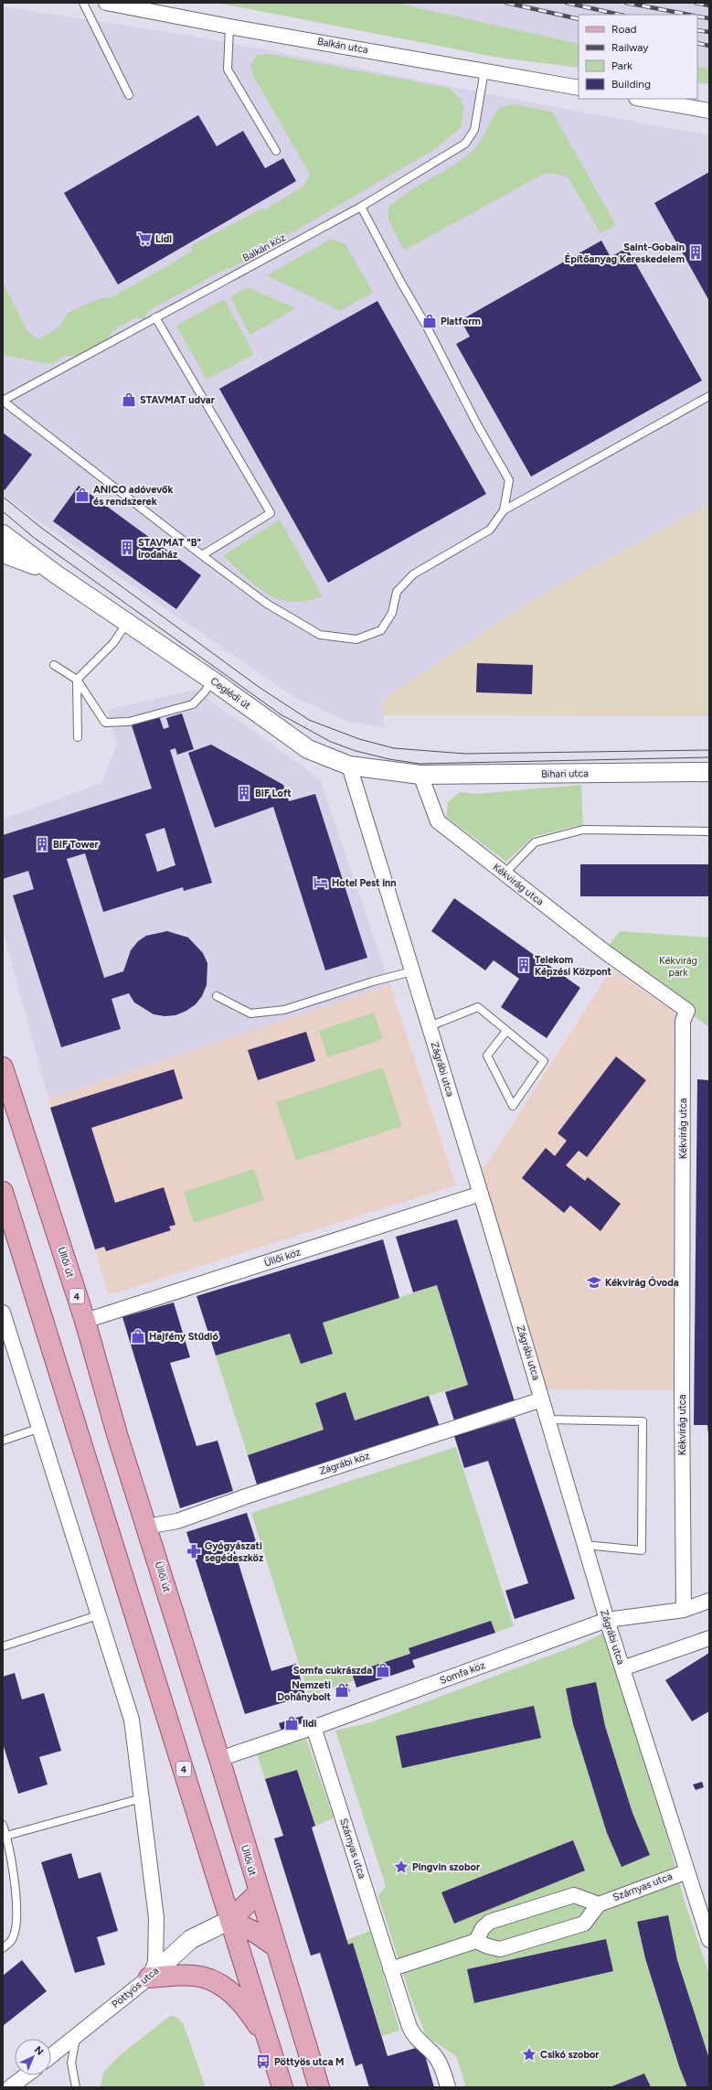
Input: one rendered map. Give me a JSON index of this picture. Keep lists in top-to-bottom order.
{
  "streets": {
    "main road": ["Üllői út", "4"],
    "street": [
      "Balkán utca",
      "Ceglédi út",
      "Bihari utca",
      "Kékvirág utca",
      "Zágrábi utca",
      "Üllői köz",
      "Zágrábi köz",
      "Somfa köz",
      "Szárnyas utca",
      "Pöttyös utca"
    ],
    "lane": ["Balkán köz"]
  },
  "crossings": [
    ["Balkán utca", "Balkán köz"],
    ["Ceglédi út", "Bihari utca"],
    ["Ceglédi út", "Kékvirág utca"],
    ["Ceglédi út", "Zágrábi utca"],
    ["Bihari utca", "Kékvirág utca"],
    ["Kékvirág utca", "Somfa köz"],
    ["Zágrábi utca", "Üllői köz"],
    ["Zágrábi utca", "Zágrábi köz"],
    ["Zágrábi utca", "Somfa köz"],
    ["Zágrábi utca", "Szárnyas utca"],
    ["Üllői köz", "Üllői út"],
    ["Üllői út", "Zágrábi köz"],
    ["Üllői út", "Somfa köz"],
    ["4", "Pöttyös utca"],
    ["Somfa köz", "Szárnyas utca"]
  ],
  "parks": ["Kékvirág park"],
  "places": {
    "supermarket": ["Lidl"],
    "building": [
      "Saint-Gobain Építőanyag Kereskedelem",
      "STAVMAT \"B\" irodaház",
      "BIF Loft",
      "BIF Tower",
      "Telekom Képzési Központ"
    ],
    "shop": [
      "Platform",
      "STAVMAT udvar",
      "ANICO adóvevők és rendszerek",
      "Hajfény Stűdió",
      "Somfa cukrászda",
      "Nemzeti Dohánybolt",
      "Ildi"
    ],
    "hotel": ["Hotel Pest inn"],
    "school or university": ["Kékvirág Óvoda"],
    "pharmacy": ["Gyógyászati segédeszköz"],
    "place": ["Pingvin szobor", "Csikó szobor"],
    "bus stop": ["Pöttyös utca M"]
  },
  "legend": [
    "Road",
    "Railway",
    "Park",
    "Building"
  ],
  "north": "top right"
}
